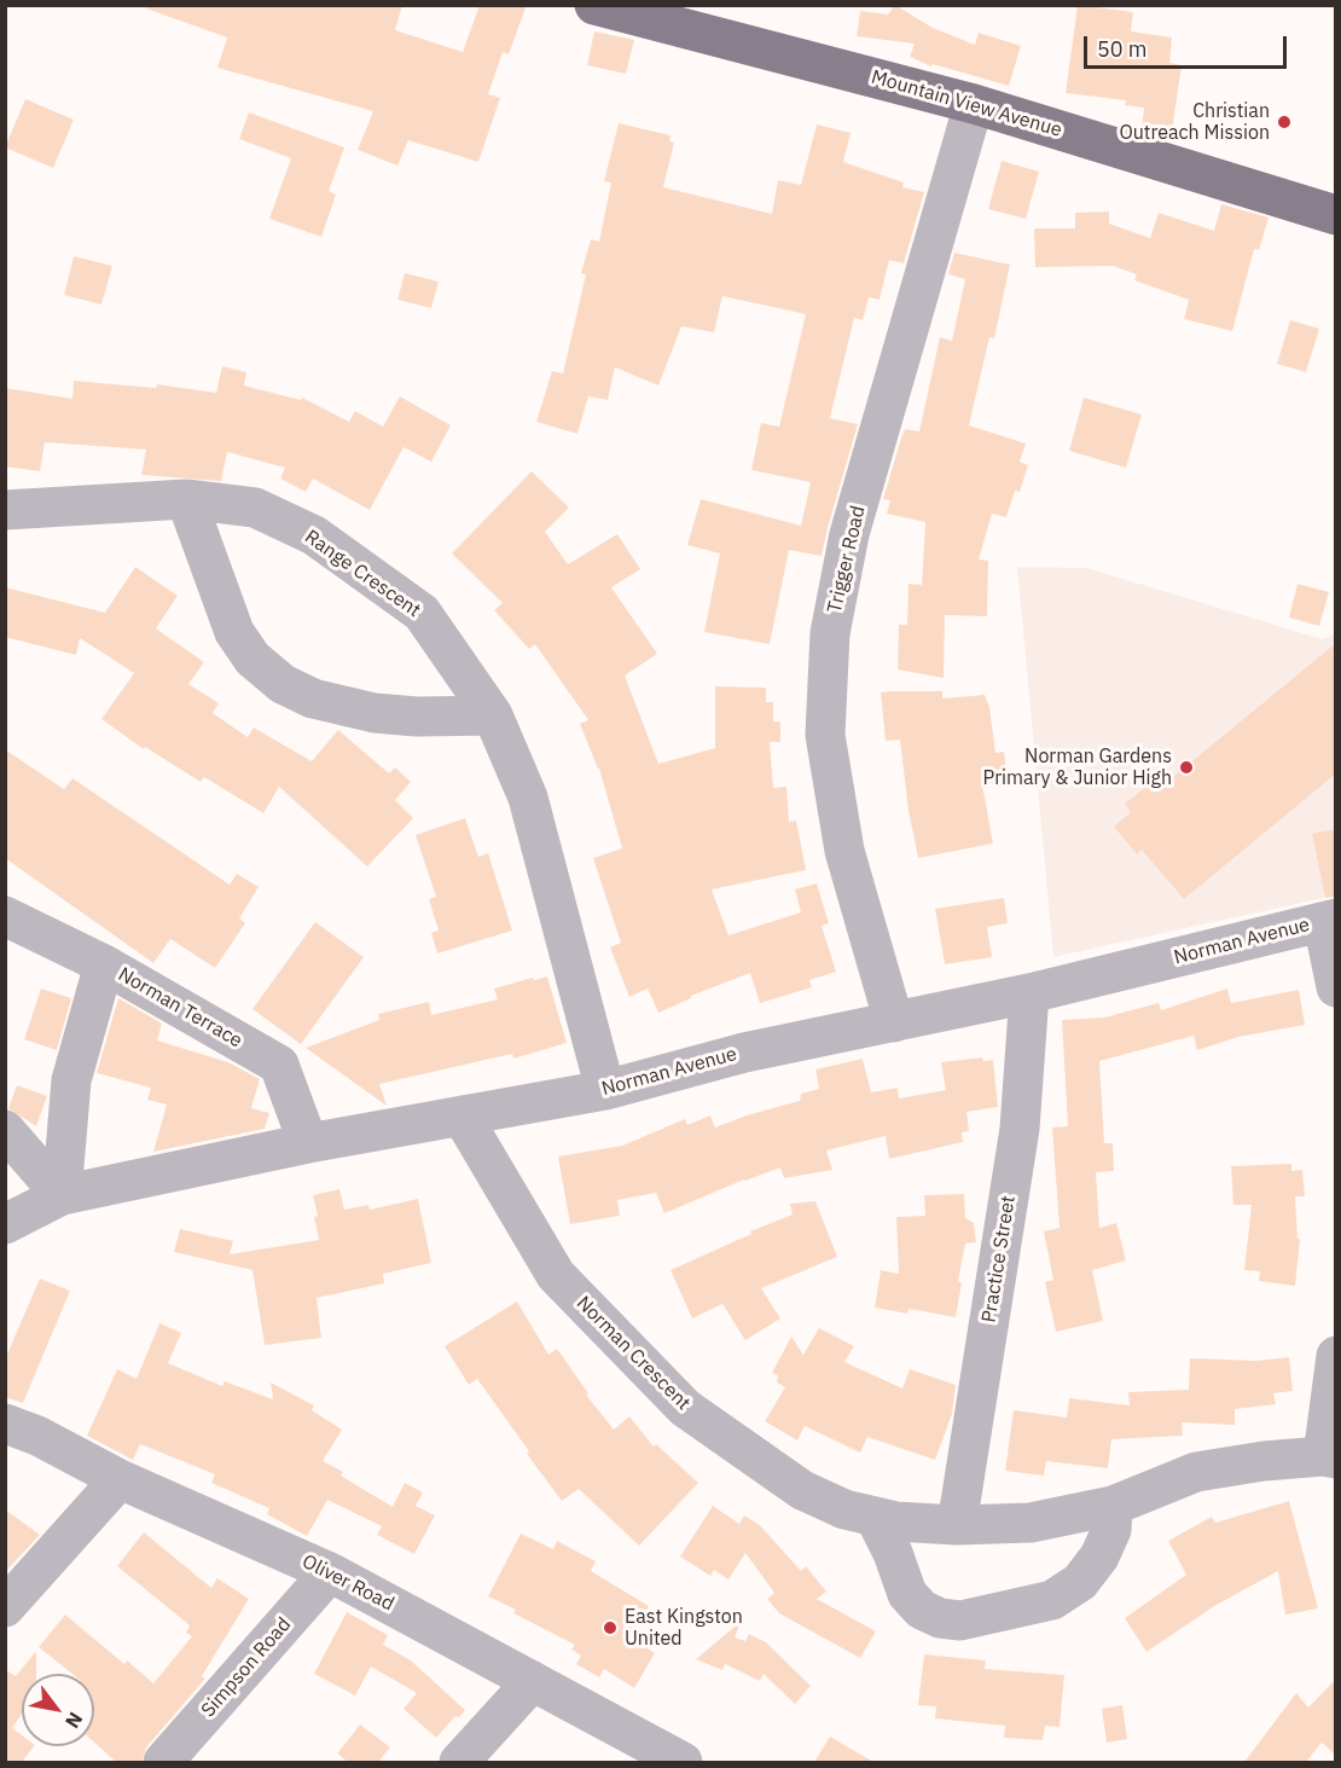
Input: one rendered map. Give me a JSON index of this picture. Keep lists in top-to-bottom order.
{
  "streets": {
    "main road": ["Mountain View Avenue"],
    "street": [
      "Trigger Road",
      "Range Crescent",
      "Norman Avenue",
      "Norman Terrace",
      "Practice Street",
      "Norman Crescent",
      "Oliver Road",
      "Simpson Road"
    ]
  },
  "crossings": [
    ["Mountain View Avenue", "Trigger Road"],
    ["Trigger Road", "Norman Avenue"],
    ["Range Crescent", "Norman Avenue"],
    ["Norman Avenue", "Norman Terrace"],
    ["Norman Avenue", "Practice Street"],
    ["Norman Avenue", "Norman Crescent"],
    ["Practice Street", "Norman Crescent"],
    ["Oliver Road", "Simpson Road"]
  ],
  "places": ["Christian Outreach Mission", "Norman Gardens Primary & Junior High", "East Kingston United"],
  "scale_bar": "50 m",
  "north": "bottom right"
}
